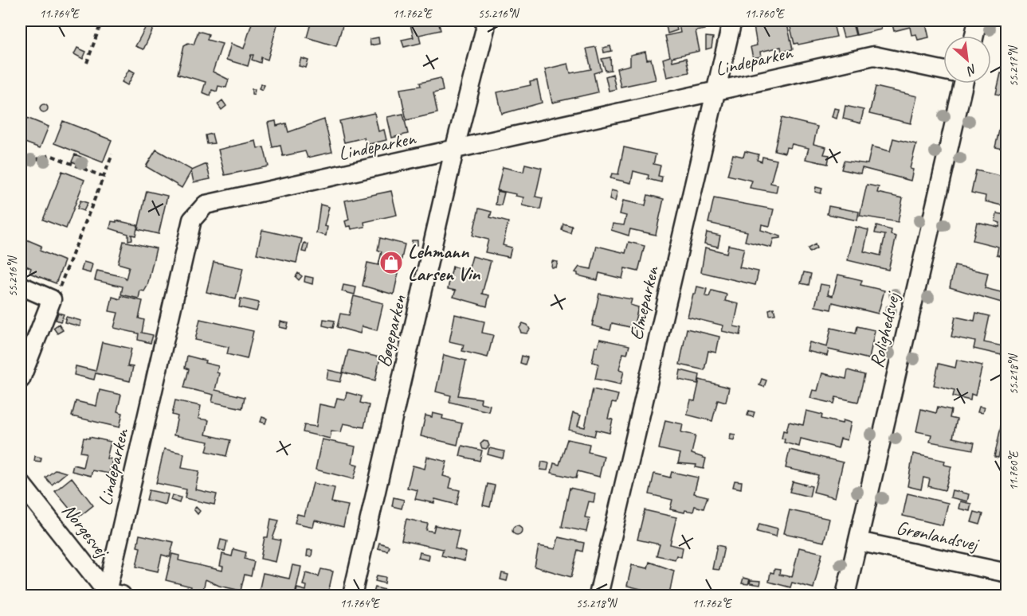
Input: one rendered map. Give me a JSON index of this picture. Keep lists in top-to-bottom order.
{
  "streets": {
    "street": [
      "Lindeparken",
      "Elmeparken",
      "Rolighedsvej",
      "Bøgeparken",
      "Norgesvej",
      "Grønlandsvej"
    ]
  },
  "crossings": [
    ["Lindeparken", "Elmeparken"],
    ["Lindeparken", "Bøgeparken"],
    ["Lindeparken", "Norgesvej"],
    ["Rolighedsvej", "Grønlandsvej"]
  ],
  "places": {
    "shop": ["Lehmann Larsen Vin"]
  },
  "north": "bottom right",
  "coordinates": [
    "11.764°E",
    "11.762°E",
    "55.216°N",
    "11.760°E",
    "55.217°N",
    "55.218°N"
  ]
}
